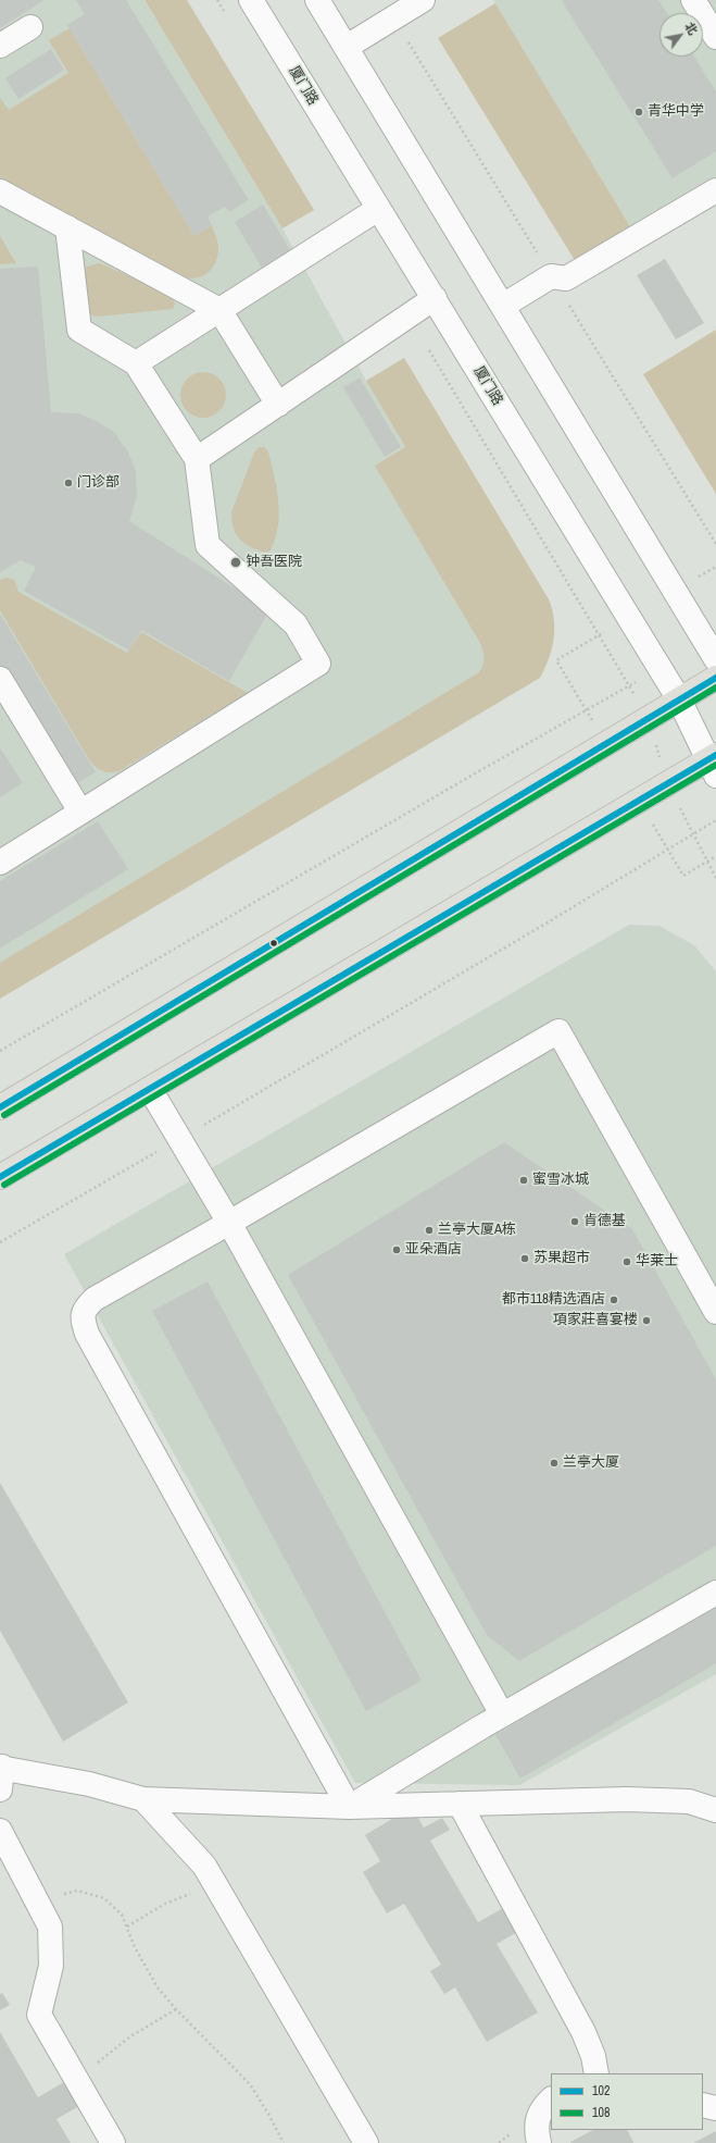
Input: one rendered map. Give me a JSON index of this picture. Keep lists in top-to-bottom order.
{
  "streets": {
    "street": ["厦门路"]
  },
  "places": [
    "青华中学",
    "门诊部",
    "钟吾医院",
    "蜜雪冰城",
    "肯德基",
    "兰亭大厦A栋",
    "亚朵酒店",
    "苏果超市",
    "华莱士",
    "都市118精选酒店",
    "項家莊喜宴楼",
    "兰亭大厦"
  ],
  "lines": ["transit line 102", "transit line 108"],
  "legend": ["102", "108"],
  "north": "top right"
}
